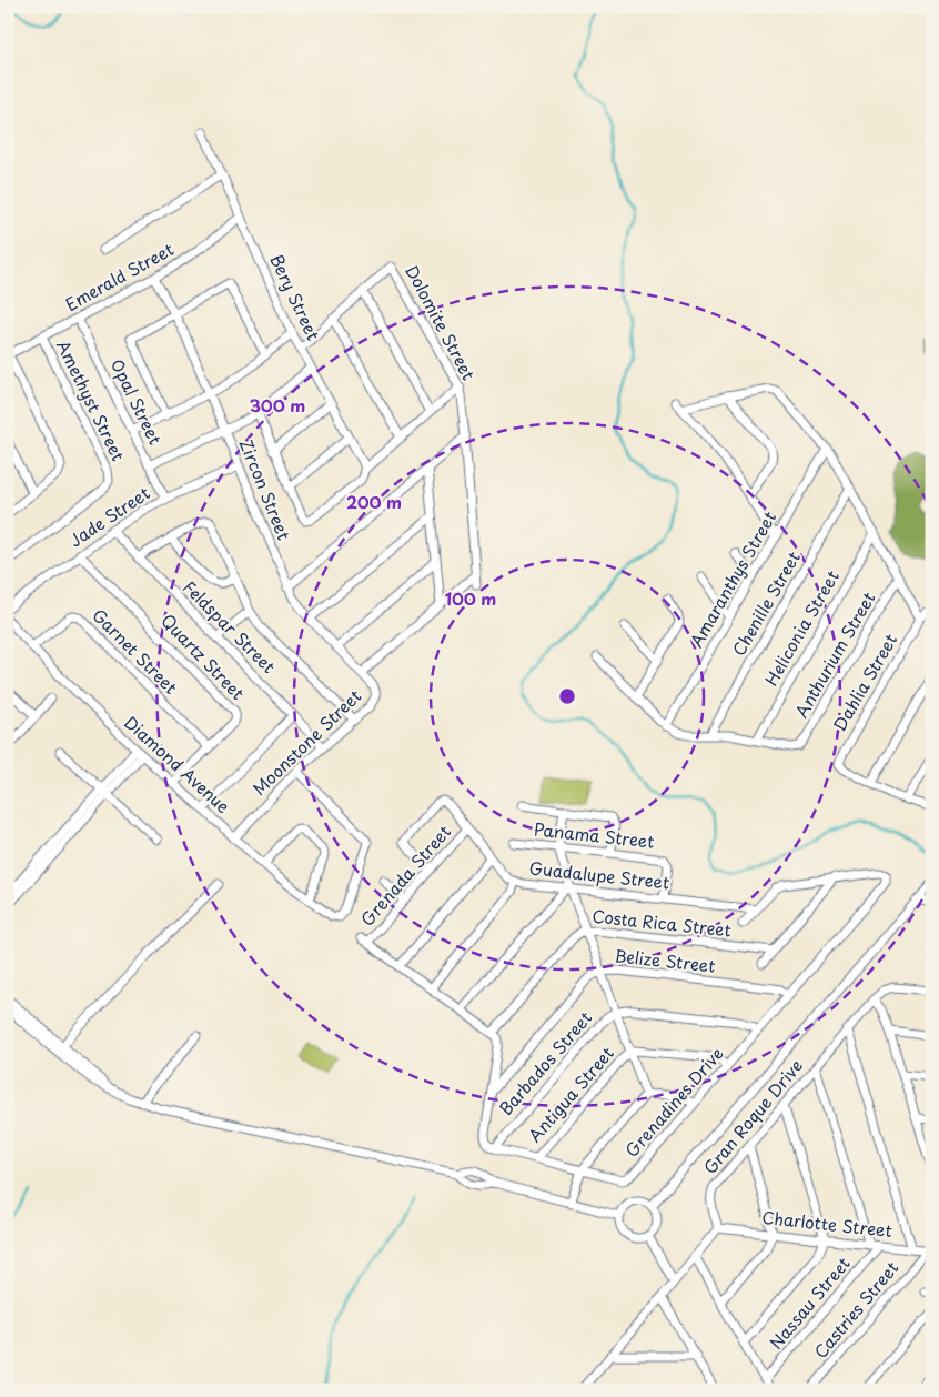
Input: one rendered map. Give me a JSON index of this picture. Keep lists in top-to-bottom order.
{
  "streets": {
    "street": [
      "Emerald Street",
      "Bery Street",
      "Dolomite Street",
      "Amethyst Street",
      "Opal Street",
      "Zircon Street",
      "Jade Street",
      "Amaranthys Street",
      "Chenille Street",
      "Feldspar Street",
      "Heliconia Street",
      "Garnet Street",
      "Anthurium Street",
      "Quartz Street",
      "Dahlia Street",
      "Moonstone Street",
      "Diamond Avenue",
      "Panama Street",
      "Grenada Street",
      "Guadalupe Street",
      "Costa Rica Street",
      "Belize Street",
      "Barbados Street",
      "Antigua Street",
      "Grenadines Drive",
      "Gran Roque Drive",
      "Charlotte Street",
      "Nassau Street",
      "Castries Street"
    ]
  },
  "crossings": [
    ["Emerald Street", "Bery Street"],
    ["Emerald Street", "Amethyst Street"],
    ["Emerald Street", "Opal Street"],
    ["Emerald Street", "Zircon Street"],
    ["Bery Street", "Dolomite Street"],
    ["Opal Street", "Jade Street"],
    ["Zircon Street", "Jade Street"],
    ["Zircon Street", "Moonstone Street"],
    ["Jade Street", "Feldspar Street"],
    ["Jade Street", "Quartz Street"],
    ["Feldspar Street", "Moonstone Street"],
    ["Heliconia Street", "Anthurium Street"],
    ["Garnet Street", "Quartz Street"],
    ["Garnet Street", "Diamond Avenue"],
    ["Quartz Street", "Diamond Avenue"],
    ["Moonstone Street", "Diamond Avenue"],
    ["Panama Street", "Guadalupe Street"],
    ["Grenada Street", "Guadalupe Street"],
    ["Belize Street", "Grenadines Drive"],
    ["Barbados Street", "Grenadines Drive"],
    ["Antigua Street", "Grenadines Drive"],
    ["Gran Roque Drive", "Charlotte Street"],
    ["Charlotte Street", "Nassau Street"],
    ["Charlotte Street", "Castries Street"]
  ],
  "rings": ["300 m", "200 m", "100 m"]
}
